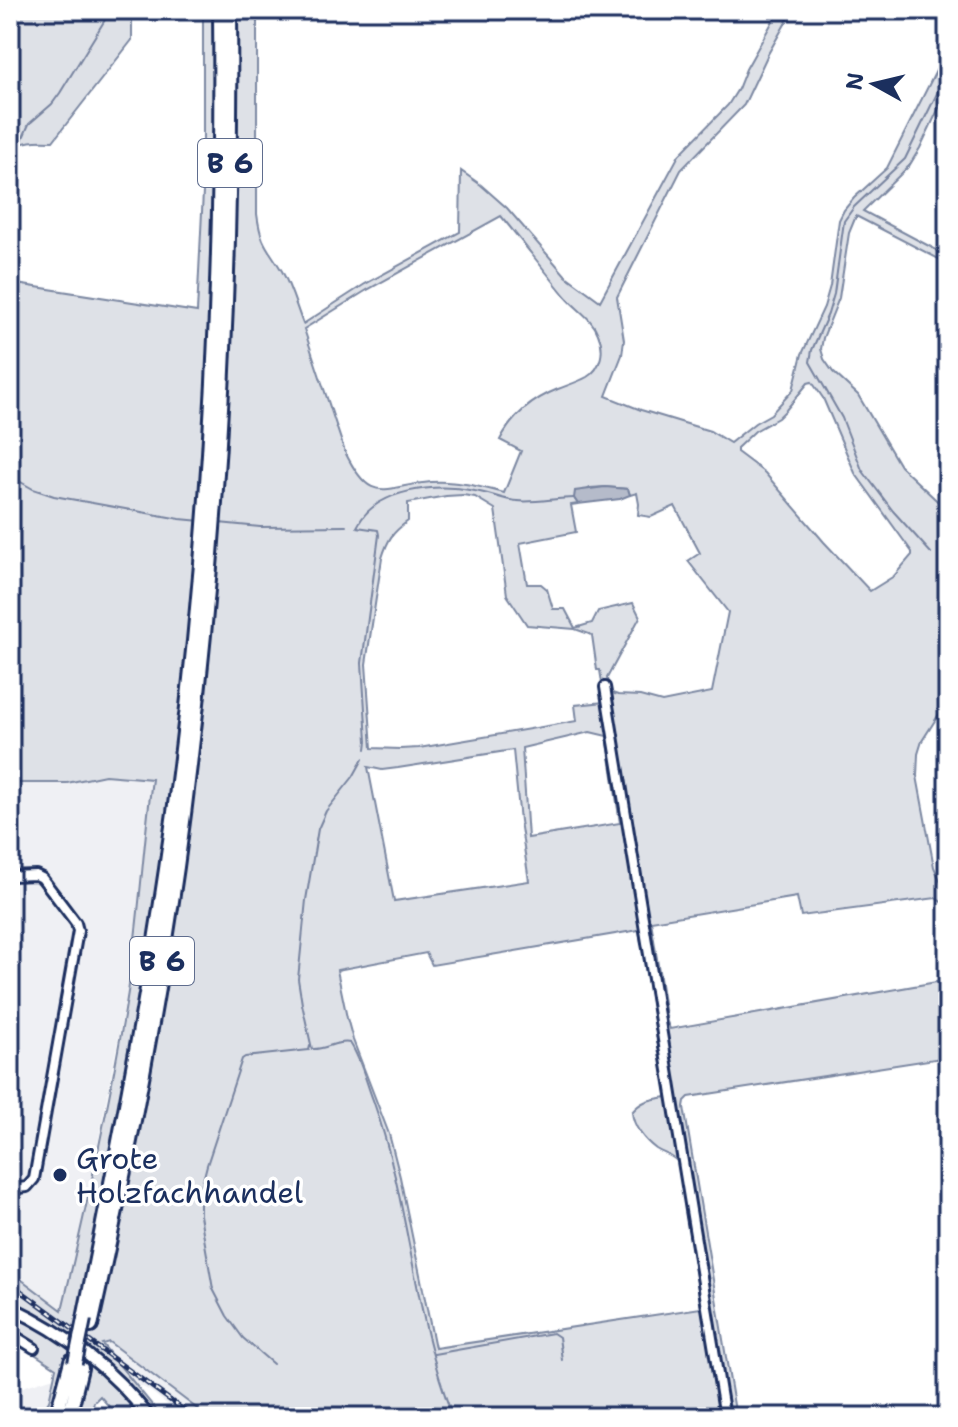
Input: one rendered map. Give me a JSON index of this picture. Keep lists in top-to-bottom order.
{
  "streets": {
    "highway": ["B 6"]
  },
  "places": ["Grote Holzfachhandel"],
  "north": "left"
}
